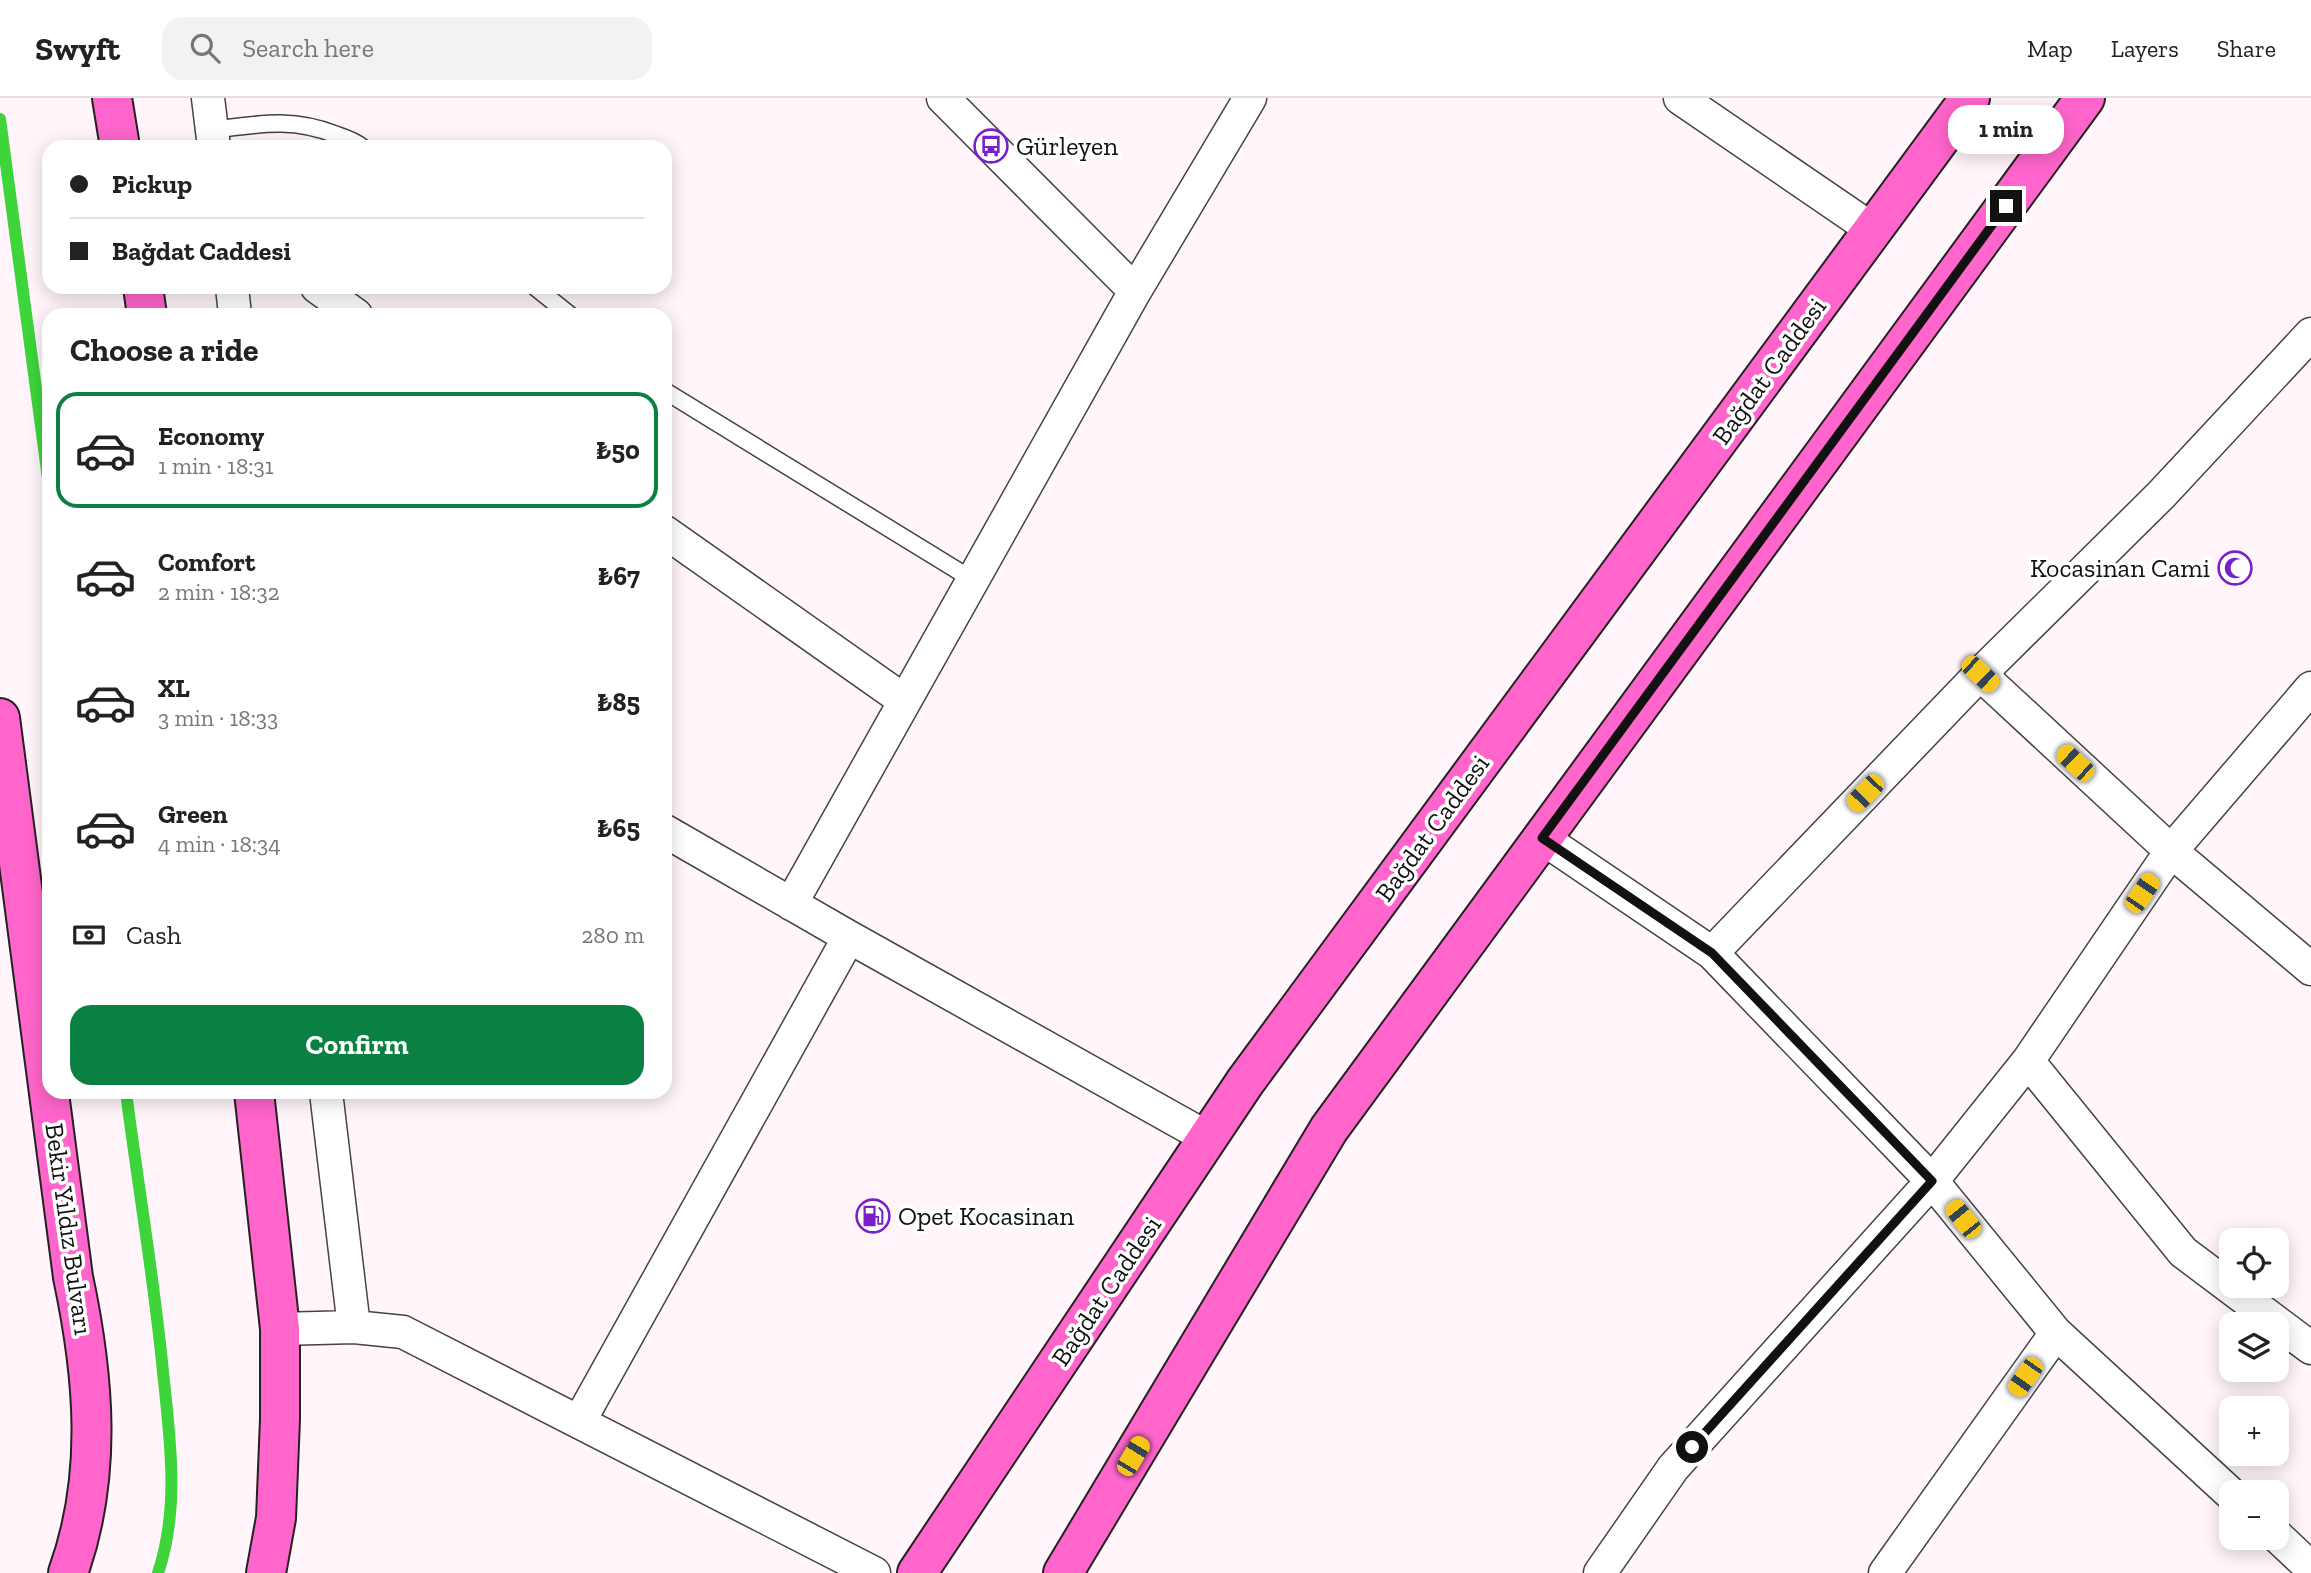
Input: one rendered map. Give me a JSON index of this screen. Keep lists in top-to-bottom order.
{
  "streets": {
    "main road": ["Bağdat Caddesi", "Bekir Yıldız Bulvarı"]
  },
  "places": {
    "bus stop": ["Gürleyen"],
    "mosque": ["Kocasinan Cami"],
    "fuel station": ["Opet Kocasinan"]
  },
  "page": {
    "header": "Swyft",
    "search": "Search here",
    "nav": ["Map", "Layers", "Share"],
    "bubble": "1 min",
    "banner": ["Pickup", "Bağdat Caddesi"],
    "heading": "Choose a ride",
    "list": [
      {
        "name": "Economy",
        "note": "1 min · 18:31",
        "value": "₺50"
      },
      {
        "name": "Comfort",
        "note": "2 min · 18:32",
        "value": "₺67"
      },
      {
        "name": "XL",
        "note": "3 min · 18:33",
        "value": "₺85"
      },
      {
        "name": "Green",
        "note": "4 min · 18:34",
        "value": "₺65"
      }
    ],
    "pay": ["Cash", "280 m"],
    "buttons": "Confirm",
    "map_buttons": ["+", "−"]
  }
}
